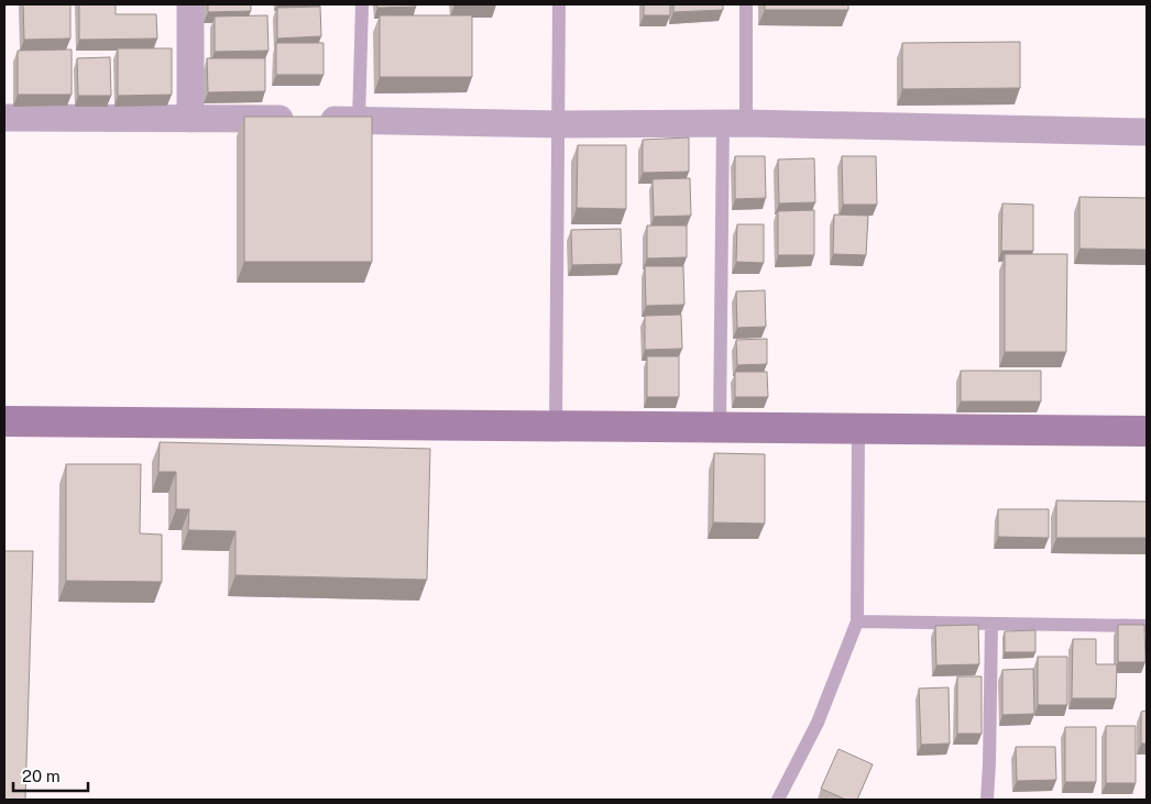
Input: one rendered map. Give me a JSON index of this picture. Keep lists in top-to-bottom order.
{
  "scale_bar": "20 m"
}
